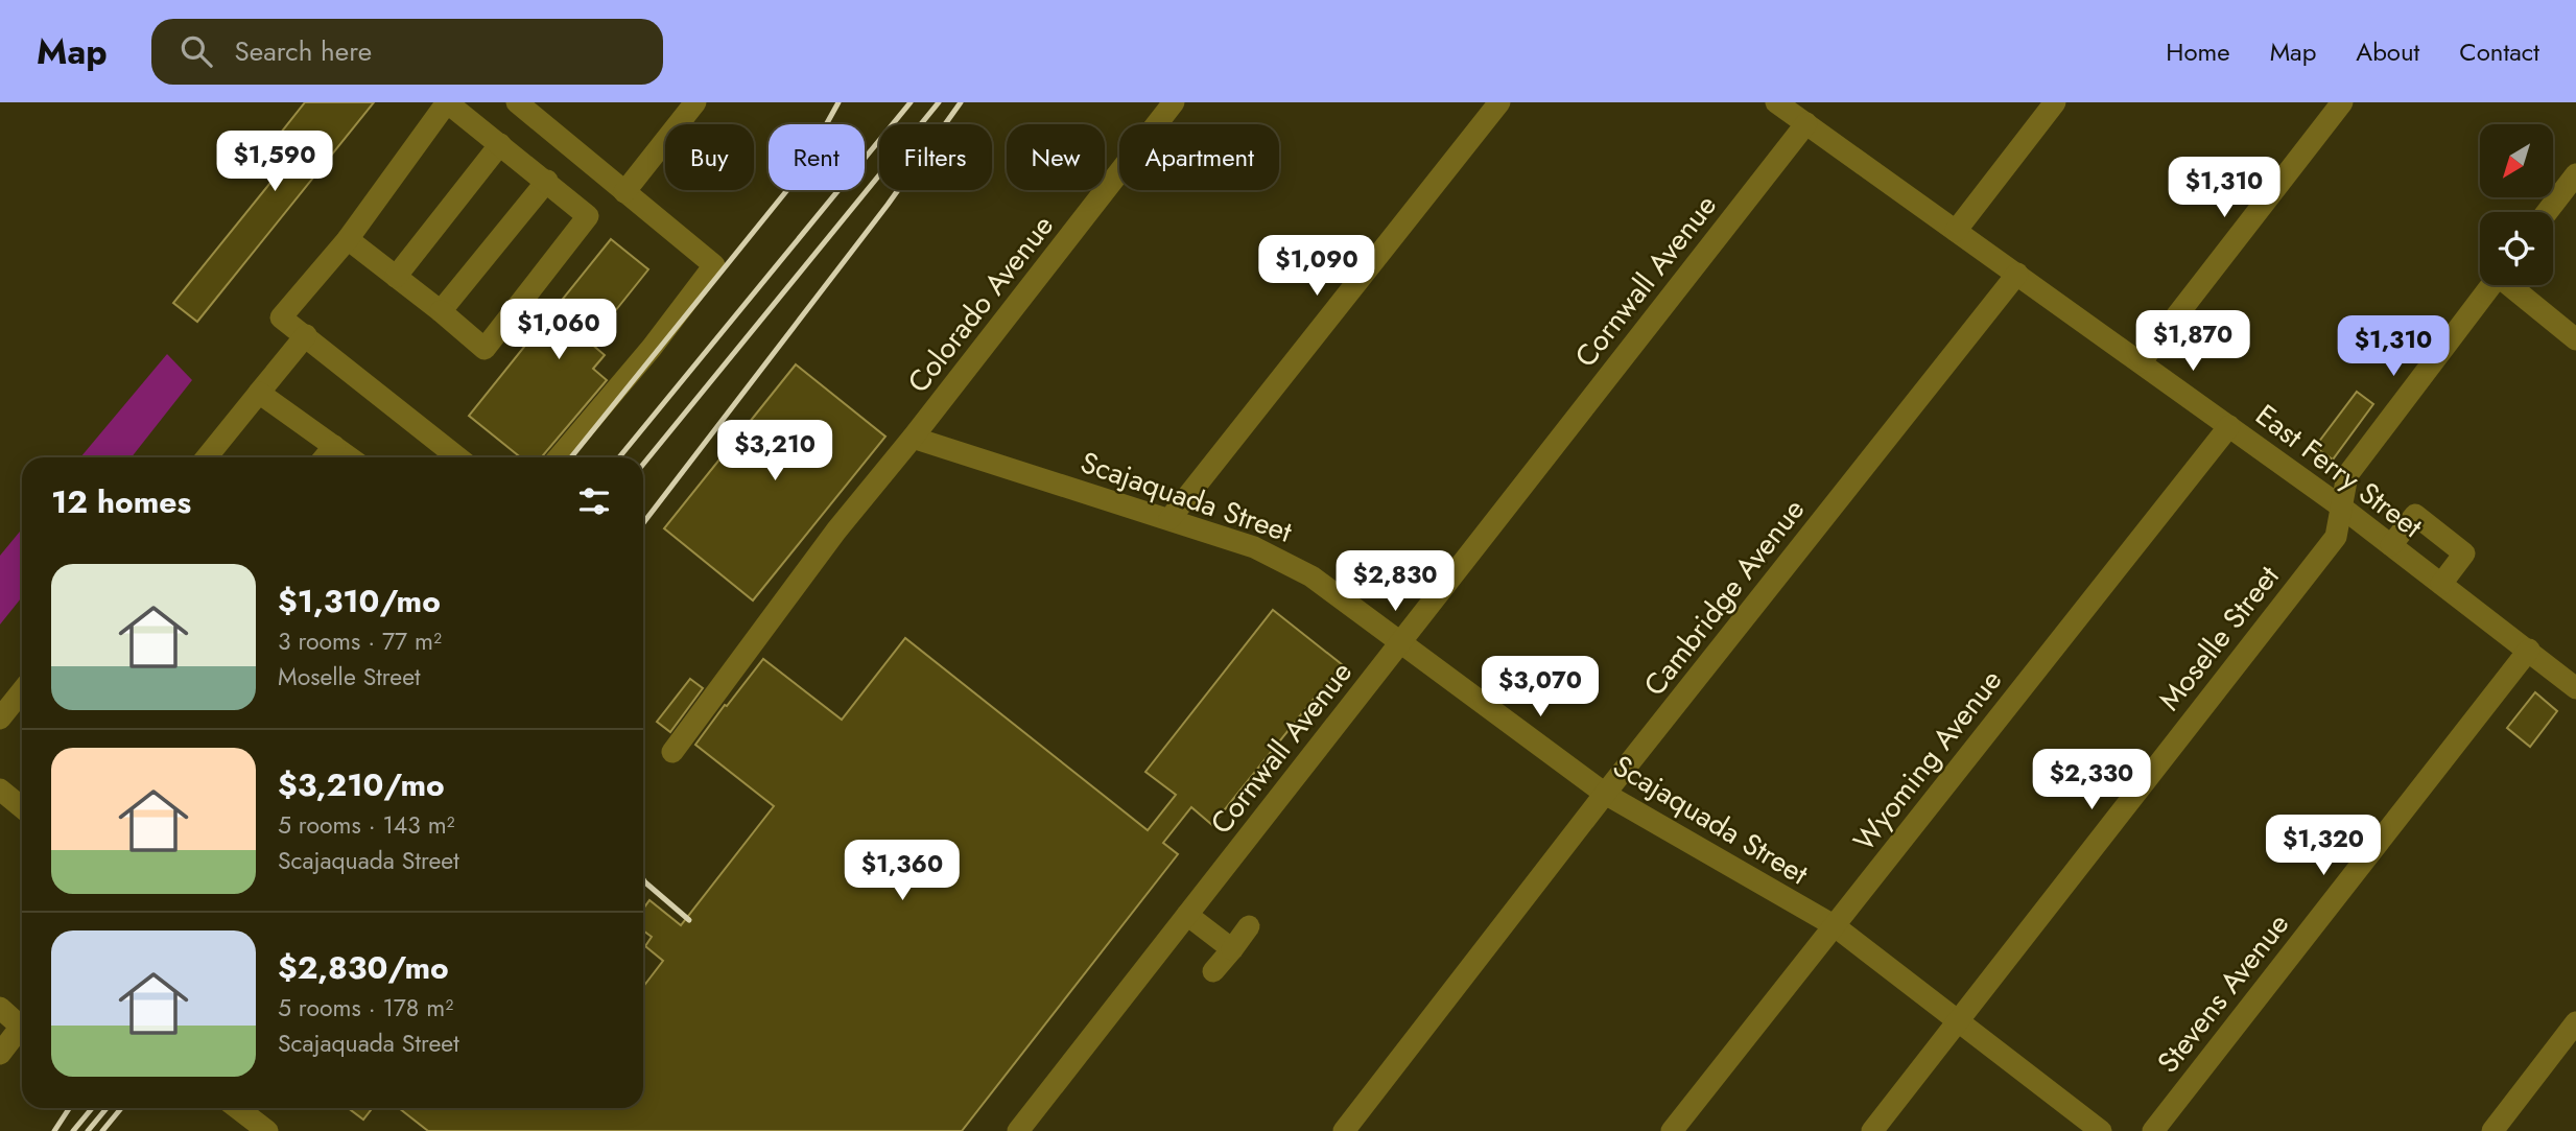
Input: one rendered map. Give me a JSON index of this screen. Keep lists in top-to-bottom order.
{
  "streets": {
    "street": [
      "Cornwall Avenue",
      "Colorado Avenue",
      "East Ferry Street",
      "Scajaquada Street",
      "Cambridge Avenue",
      "Moselle Street",
      "Wyoming Avenue",
      "Stevens Avenue"
    ]
  },
  "crossings": [
    ["Cornwall Avenue", "East Ferry Street"],
    ["Cornwall Avenue", "Scajaquada Street"],
    ["Colorado Avenue", "Scajaquada Street"],
    ["East Ferry Street", "Cambridge Avenue"],
    ["East Ferry Street", "Moselle Street"],
    ["East Ferry Street", "Wyoming Avenue"],
    ["East Ferry Street", "Stevens Avenue"],
    ["Scajaquada Street", "Cambridge Avenue"],
    ["Scajaquada Street", "Moselle Street"],
    ["Scajaquada Street", "Wyoming Avenue"]
  ],
  "north": "bottom left",
  "page": {
    "header": "Map",
    "search": "Search here",
    "nav": [
      "Home",
      "Map",
      "About",
      "Contact"
    ],
    "chip": [
      "Buy",
      "Rent",
      "Filters",
      "New",
      "Apartment"
    ],
    "price": [
      "$1,590",
      "$1,310",
      "$1,090",
      "$1,060",
      "$1,870",
      "$1,310",
      "$3,210",
      "$2,830",
      "$3,070",
      "$2,330",
      "$1,320",
      "$1,360"
    ],
    "heading": "12 homes",
    "list": [
      {
        "name": "$1,310/mo",
        "note": "3 rooms · 77 m² · Moselle Street"
      },
      {
        "name": "$3,210/mo",
        "note": "5 rooms · 143 m² · Scajaquada Street"
      },
      {
        "name": "$2,830/mo",
        "note": "5 rooms · 178 m² · Scajaquada Street"
      }
    ]
  }
}
